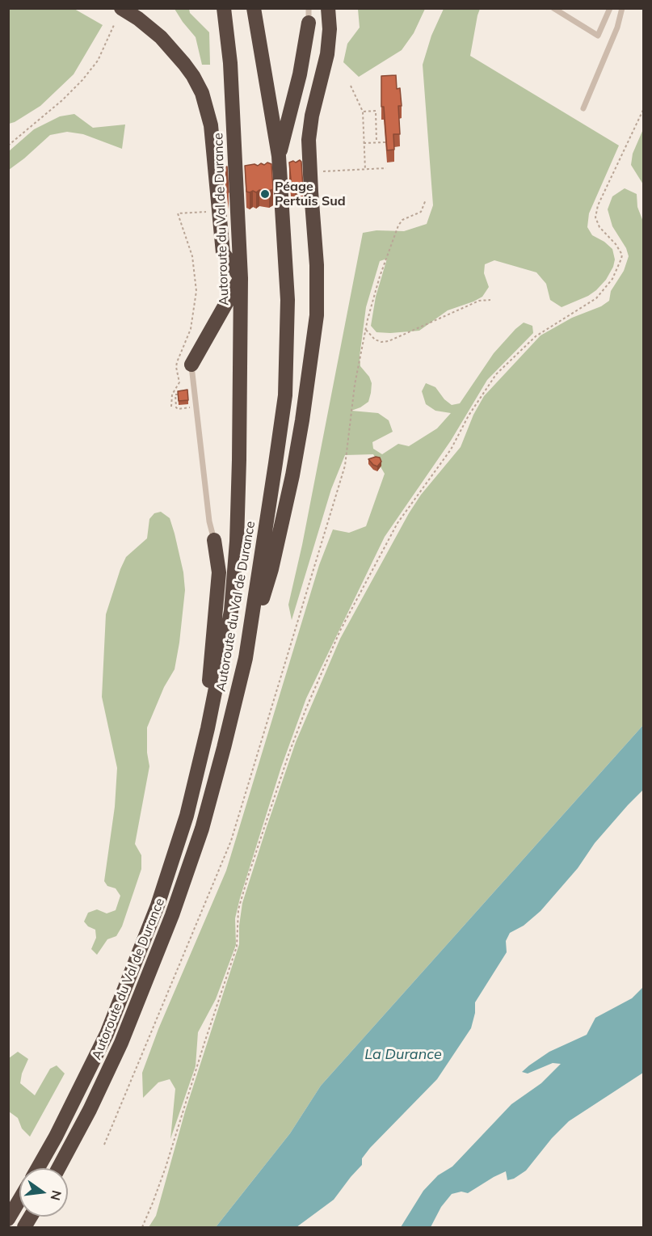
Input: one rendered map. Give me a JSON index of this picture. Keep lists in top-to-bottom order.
{
  "streets": {
    "highway": ["Autoroute du Val de Durance"]
  },
  "water": ["La Durance"],
  "places": ["Péage Pertuis Sud"],
  "north": "right"
}
